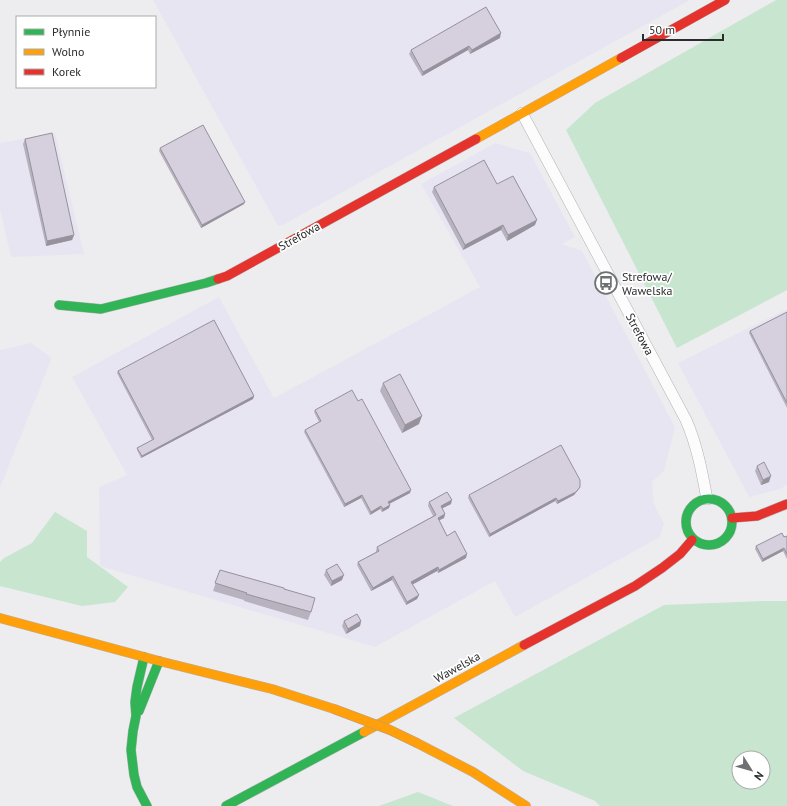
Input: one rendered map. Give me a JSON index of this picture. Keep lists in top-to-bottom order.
{
  "streets": {
    "main road": ["Strefowa", "Wawelska"]
  },
  "crossings": [
    ["Strefowa", "Wawelska"]
  ],
  "places": {
    "bus stop": ["Strefowa/ Wawelska"]
  },
  "legend": ["Płynnie", "Wolno", "Korek"],
  "scale_bar": "50 m",
  "north": "bottom right"
}
